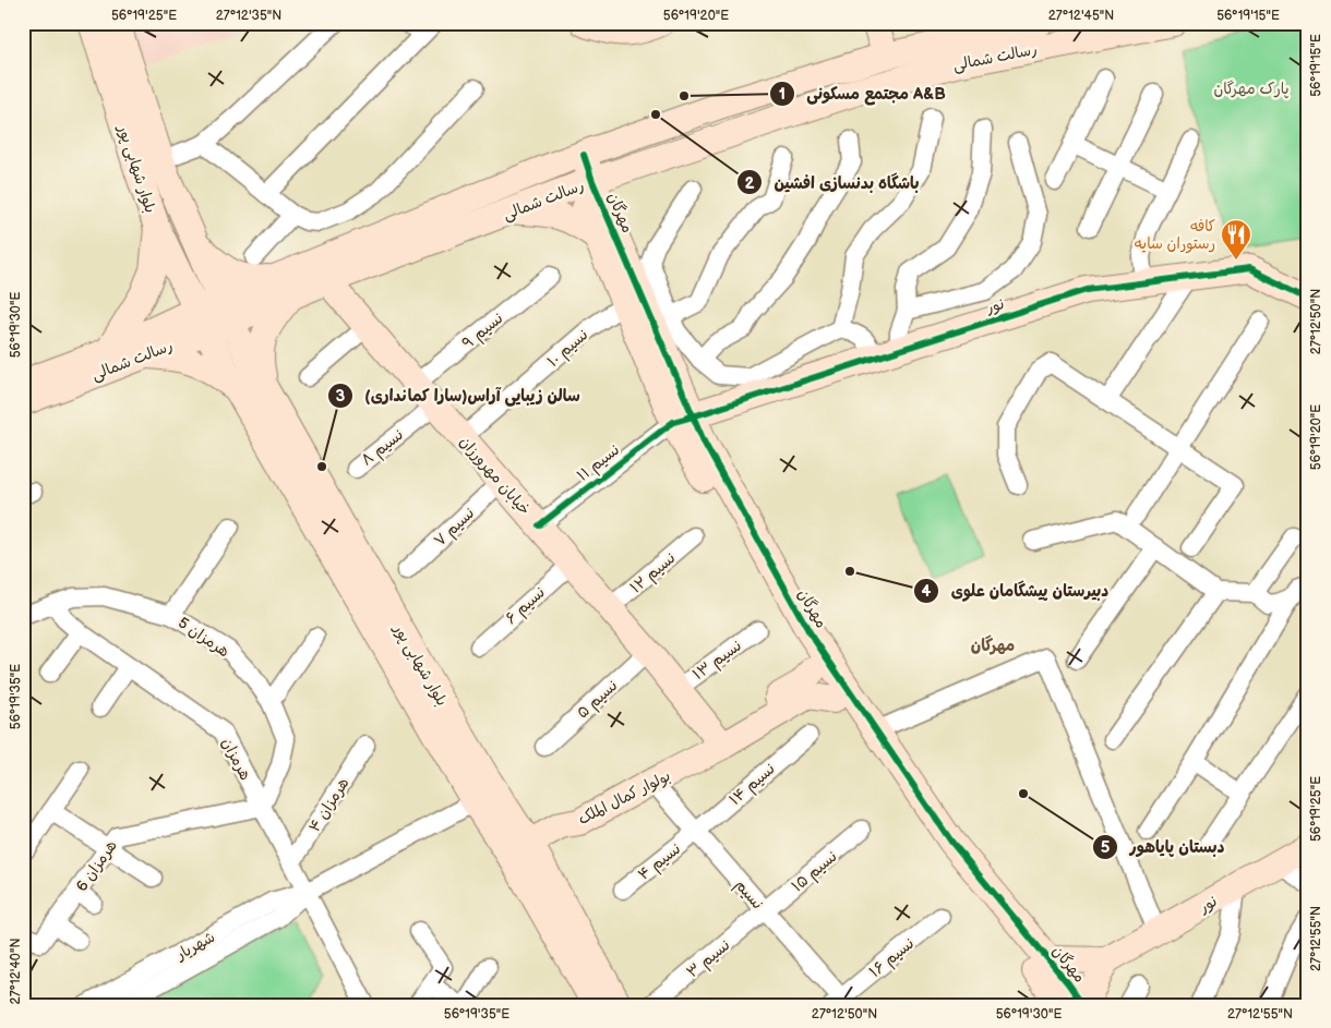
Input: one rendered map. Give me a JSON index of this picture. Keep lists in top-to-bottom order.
{
  "streets": {
    "main road": [
      "رسالت شمالی",
      "بلوار شهابی پور",
      "مهرگان",
      "نور",
      "خیابان مهرورزان",
      "بولوار کمال الملک"
    ],
    "street": [
      "نسیم ۹",
      "نسیم ۱۰",
      "نسیم ۸",
      "نسیم ۱۱",
      "نسیم ۷",
      "نسیم ۱۲",
      "نسیم ۶",
      "هرمزان 5",
      "نسیم ۱۳",
      "نسیم ۵",
      "هرمزان",
      "نسیم ۱۴",
      "هرمزان ۴",
      "نسیم ۴",
      "هرمزان 6",
      "نسیم ۱۵",
      "نسیم",
      "شهریار",
      "نسیم ۱۶",
      "نسیم ۳"
    ]
  },
  "crossings": [
    ["رسالت شمالی", "بلوار شهابی پور"],
    ["رسالت شمالی", "مهرگان"],
    ["رسالت شمالی", "خیابان مهرورزان"],
    ["بلوار شهابی پور", "شهریار"],
    ["مهرگان", "نور"],
    ["مهرگان", "نسیم ۱۰"],
    ["مهرگان", "نسیم ۱۱"],
    ["مهرگان", "بولوار کمال الملک"],
    ["نور", "نسیم ۱۱"],
    ["نسیم ۹", "خیابان مهرورزان"],
    ["نسیم ۱۰", "خیابان مهرورزان"],
    ["نسیم ۸", "خیابان مهرورزان"],
    ["نسیم ۱۱", "خیابان مهرورزان"],
    ["خیابان مهرورزان", "نسیم ۷"],
    ["خیابان مهرورزان", "نسیم ۱۲"],
    ["خیابان مهرورزان", "نسیم ۶"],
    ["خیابان مهرورزان", "نسیم ۱۳"],
    ["خیابان مهرورزان", "نسیم ۵"],
    ["خیابان مهرورزان", "بولوار کمال الملک"],
    ["هرمزان 5", "هرمزان"],
    ["هرمزان 5", "هرمزان 6"],
    ["هرمزان", "هرمزان ۴"],
    ["هرمزان", "هرمزان 6"],
    ["هرمزان", "شهریار"],
    ["نسیم ۱۴", "نسیم ۴"],
    ["نسیم ۱۴", "نسیم"],
    ["بولوار کمال الملک", "نسیم"],
    ["نسیم ۴", "نسیم"],
    ["نسیم ۱۵", "نسیم"],
    ["نسیم ۱۵", "نسیم ۳"],
    ["نسیم", "نسیم ۱۶"],
    ["نسیم", "نسیم ۳"]
  ],
  "districts": ["مهرگان"],
  "parks": ["پارک مهرگان"],
  "places": {
    "other": [
      "مجتمع مسکونی A&B",
      "باشگاه بدنسازی افشین",
      "سالن زیبایی آراس(سارا کمانداری)",
      "دبیرستان پیشگامان علوی",
      "دبستان پایاهور"
    ],
    "restaurant": ["کافه رستوران سایه"]
  },
  "coordinates": [
    "56°19'25\"E",
    "27°12'35\"N",
    "56°19'20\"E",
    "27°12'45\"N",
    "56°19'15\"E",
    "27°12'50\"N",
    "56°19'30\"E",
    "56°19'35\"E",
    "27°12'55\"N",
    "27°12'40\"N"
  ]
}
